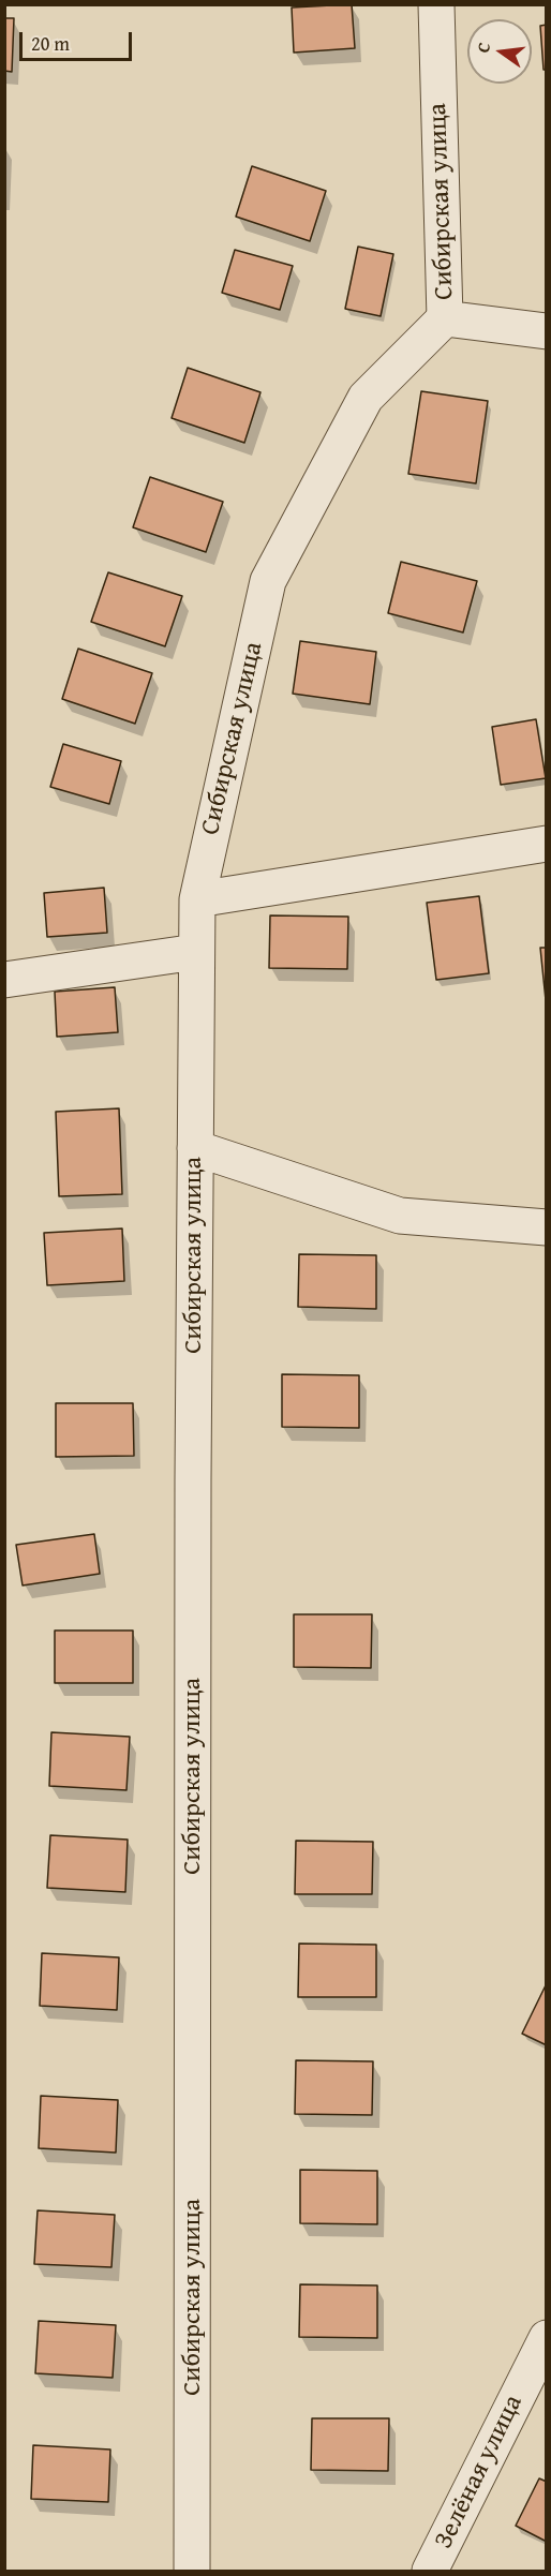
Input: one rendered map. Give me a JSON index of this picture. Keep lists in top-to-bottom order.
{
  "streets": {
    "street": ["Сибирская улица", "Зелёная улица"]
  },
  "scale_bar": "20 m",
  "north": "left"
}
